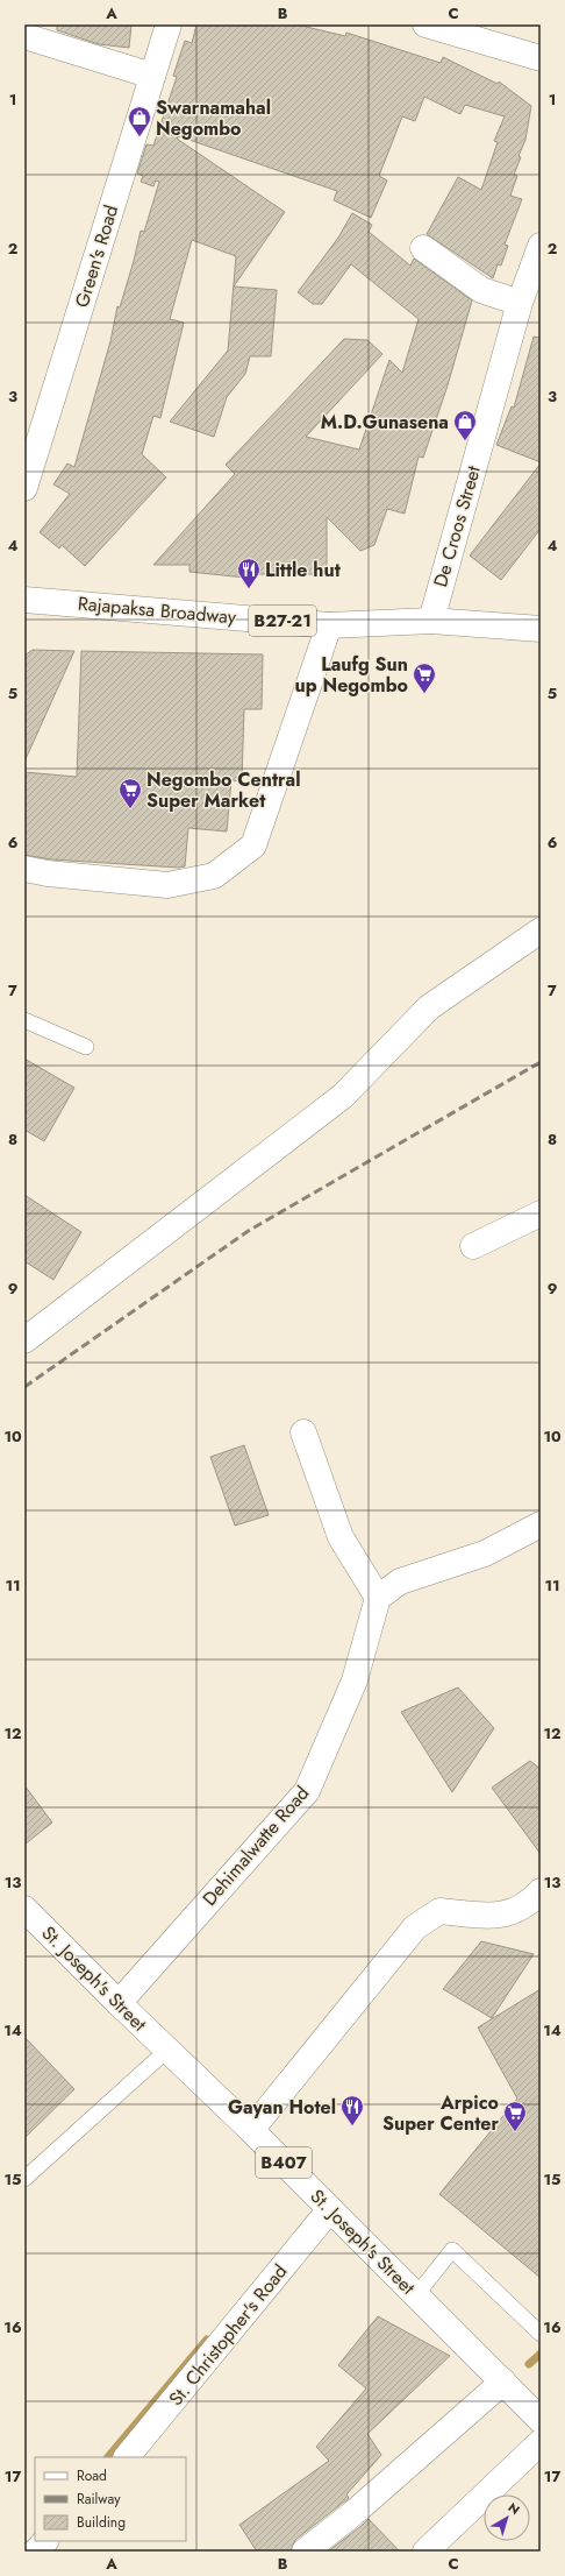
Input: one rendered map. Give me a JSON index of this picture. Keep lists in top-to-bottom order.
{
  "streets": {
    "street": [
      "Green's Road",
      "De Croos Street",
      "Rajapaksa Broadway",
      "B27-21",
      "Dehimalwatte Road",
      "St. Joseph's Street",
      "B407",
      "St. Christopher's Road"
    ]
  },
  "crossings": [
    ["De Croos Street", "Rajapaksa Broadway"],
    ["Dehimalwatte Road", "St. Joseph's Street"],
    ["St. Joseph's Street", "St. Christopher's Road"]
  ],
  "places": {
    "shop": ["Swarnamahal Negombo", "M.D.Gunasena"],
    "restaurant": ["Little hut", "Gayan Hotel"],
    "supermarket": ["Laufg Sun up Negombo", "Negombo Central Super Market", "Arpico Super Center"]
  },
  "legend": ["Road", "Railway", "Building"],
  "north": "top right",
  "grid": {
    "columns": ["A", "B", "C"],
    "rows": [
      "1",
      "2",
      "3",
      "4",
      "5",
      "6",
      "7",
      "8",
      "9",
      "10",
      "11",
      "12",
      "13",
      "14",
      "15",
      "16",
      "17"
    ]
  }
}
